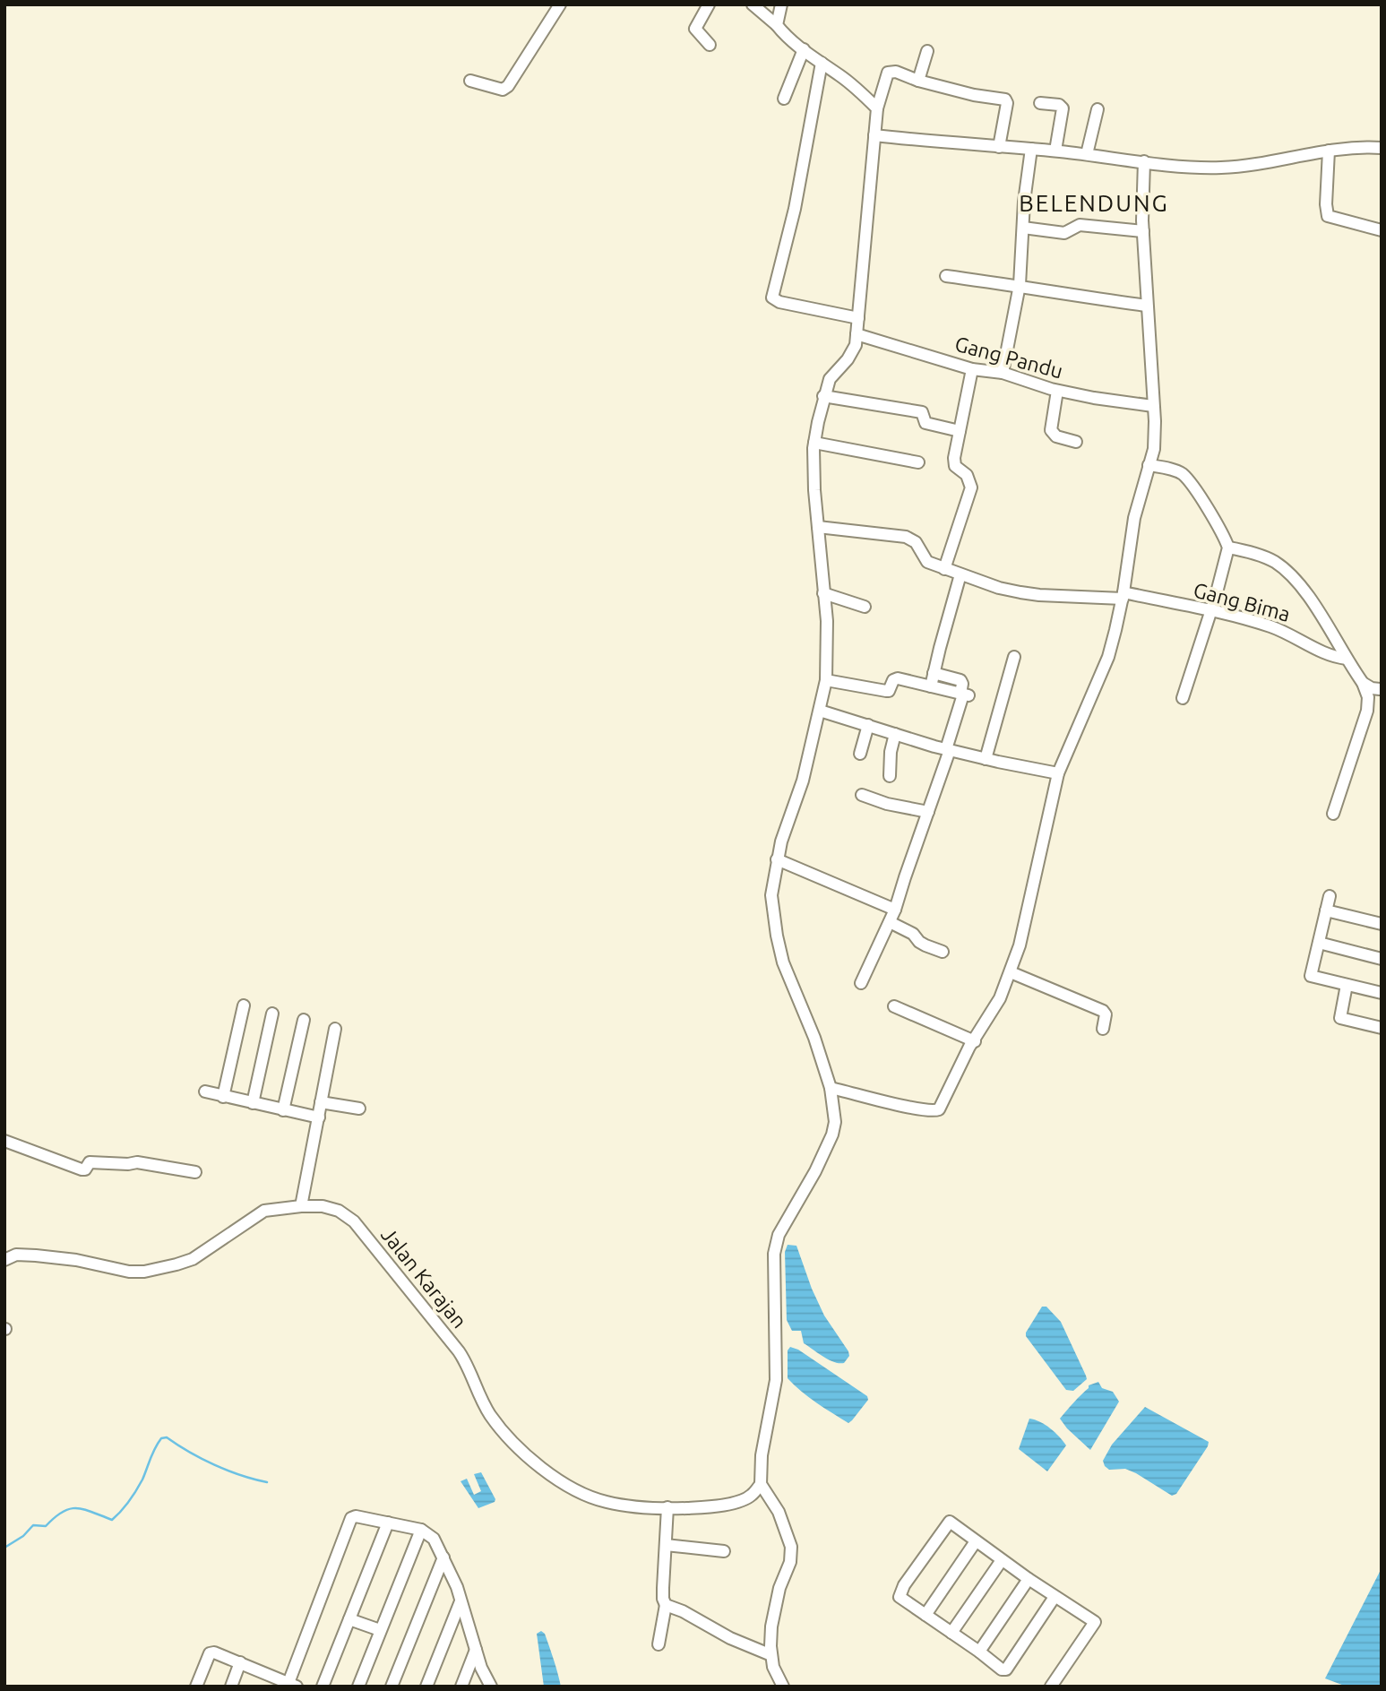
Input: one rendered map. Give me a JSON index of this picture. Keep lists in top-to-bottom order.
{
  "streets": {
    "street": ["Gang Pandu", "Gang Bima", "Jalan Karajan"]
  },
  "districts": ["BELENDUNG"]
}
